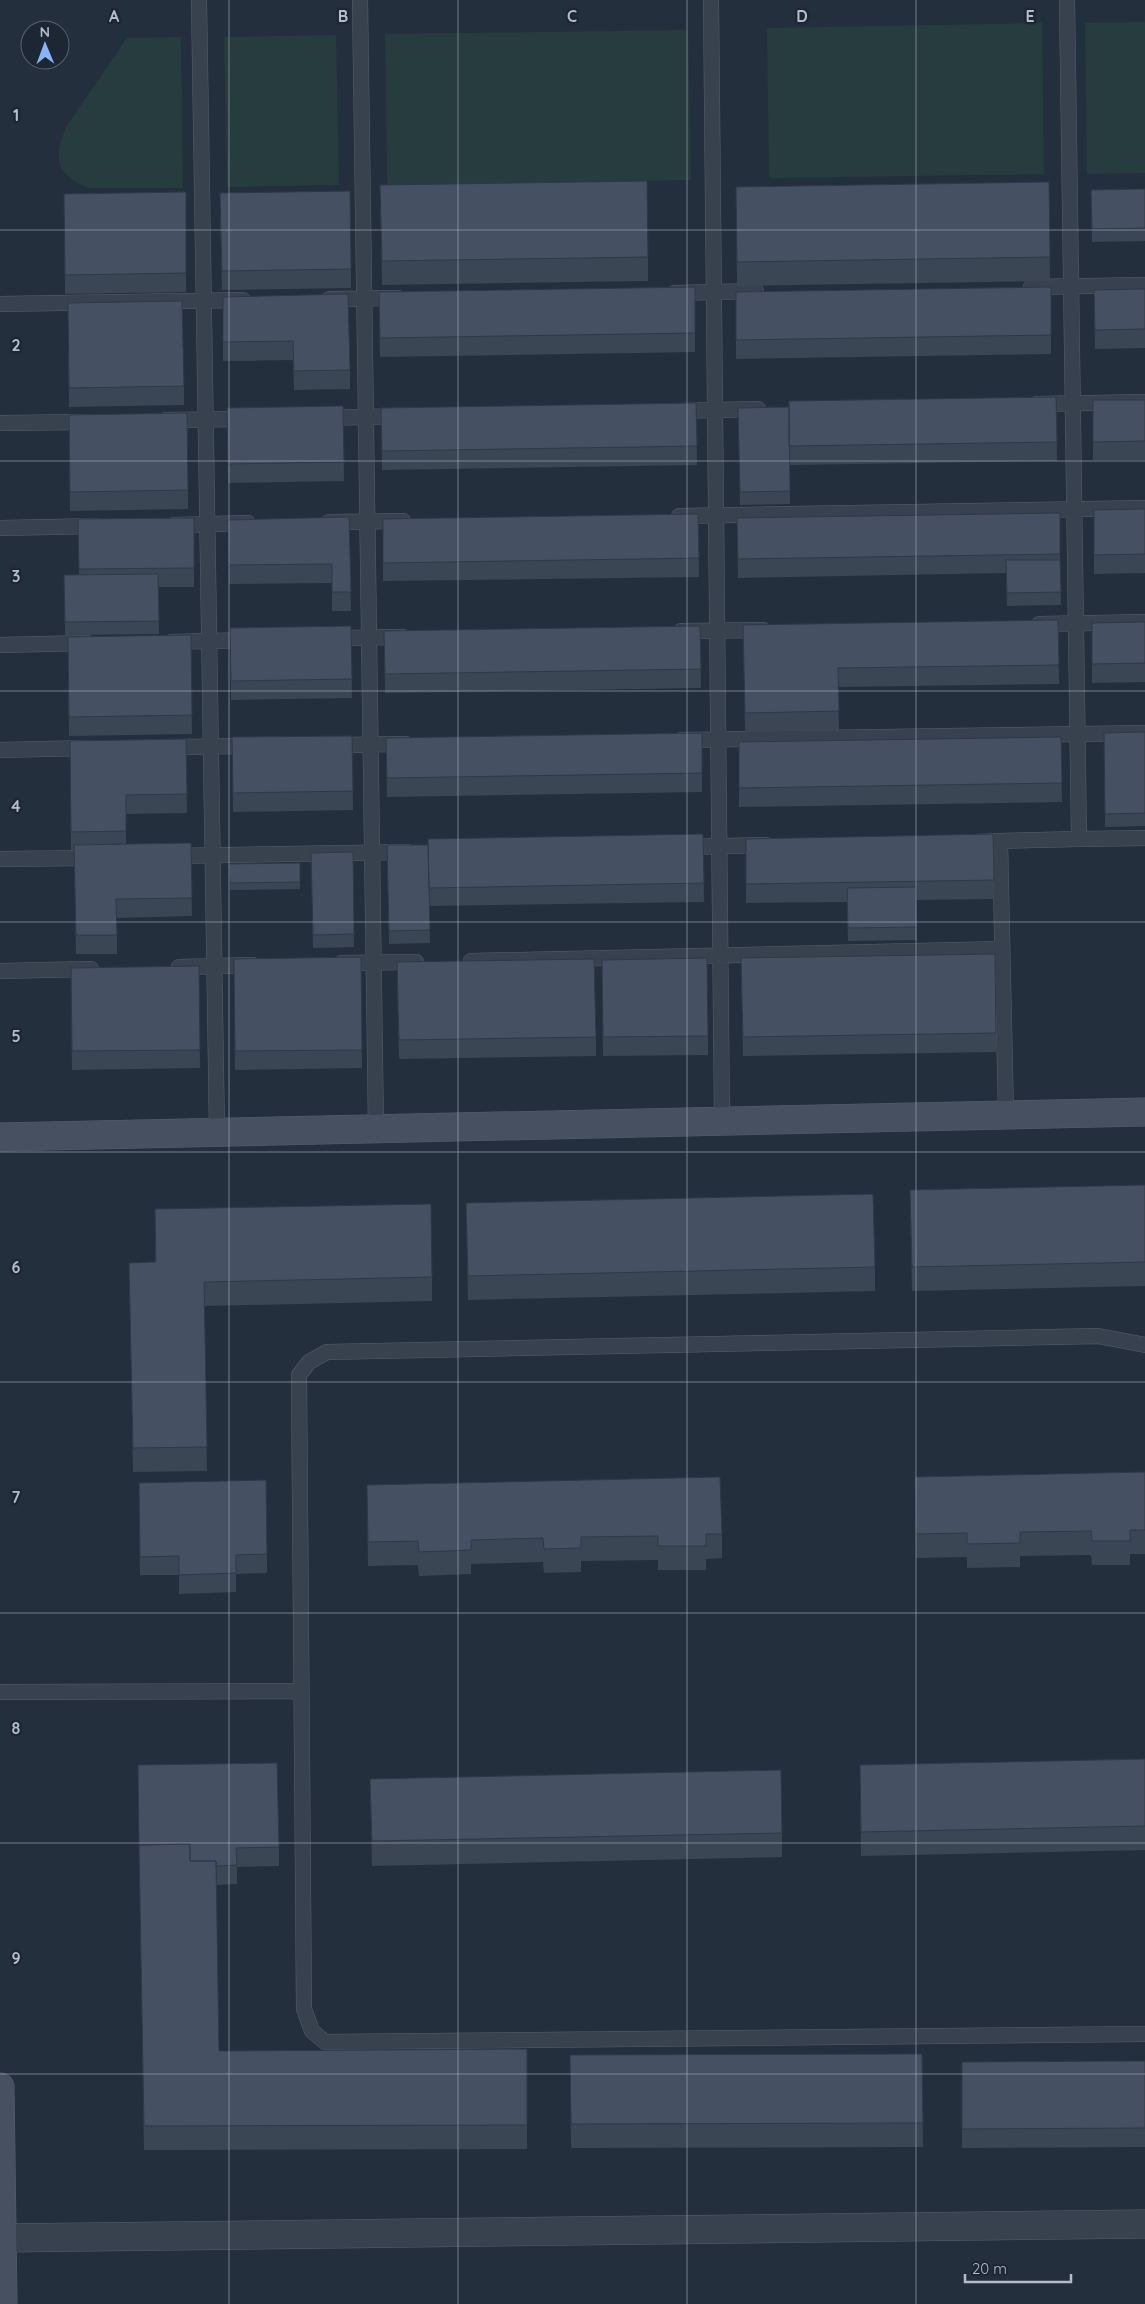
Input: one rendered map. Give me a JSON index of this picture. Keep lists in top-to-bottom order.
{
  "scale_bar": "20 m",
  "north": "top",
  "grid": {
    "columns": [
      "A",
      "B",
      "C",
      "D",
      "E"
    ],
    "rows": [
      "1",
      "2",
      "3",
      "4",
      "5",
      "6",
      "7",
      "8",
      "9"
    ]
  }
}
